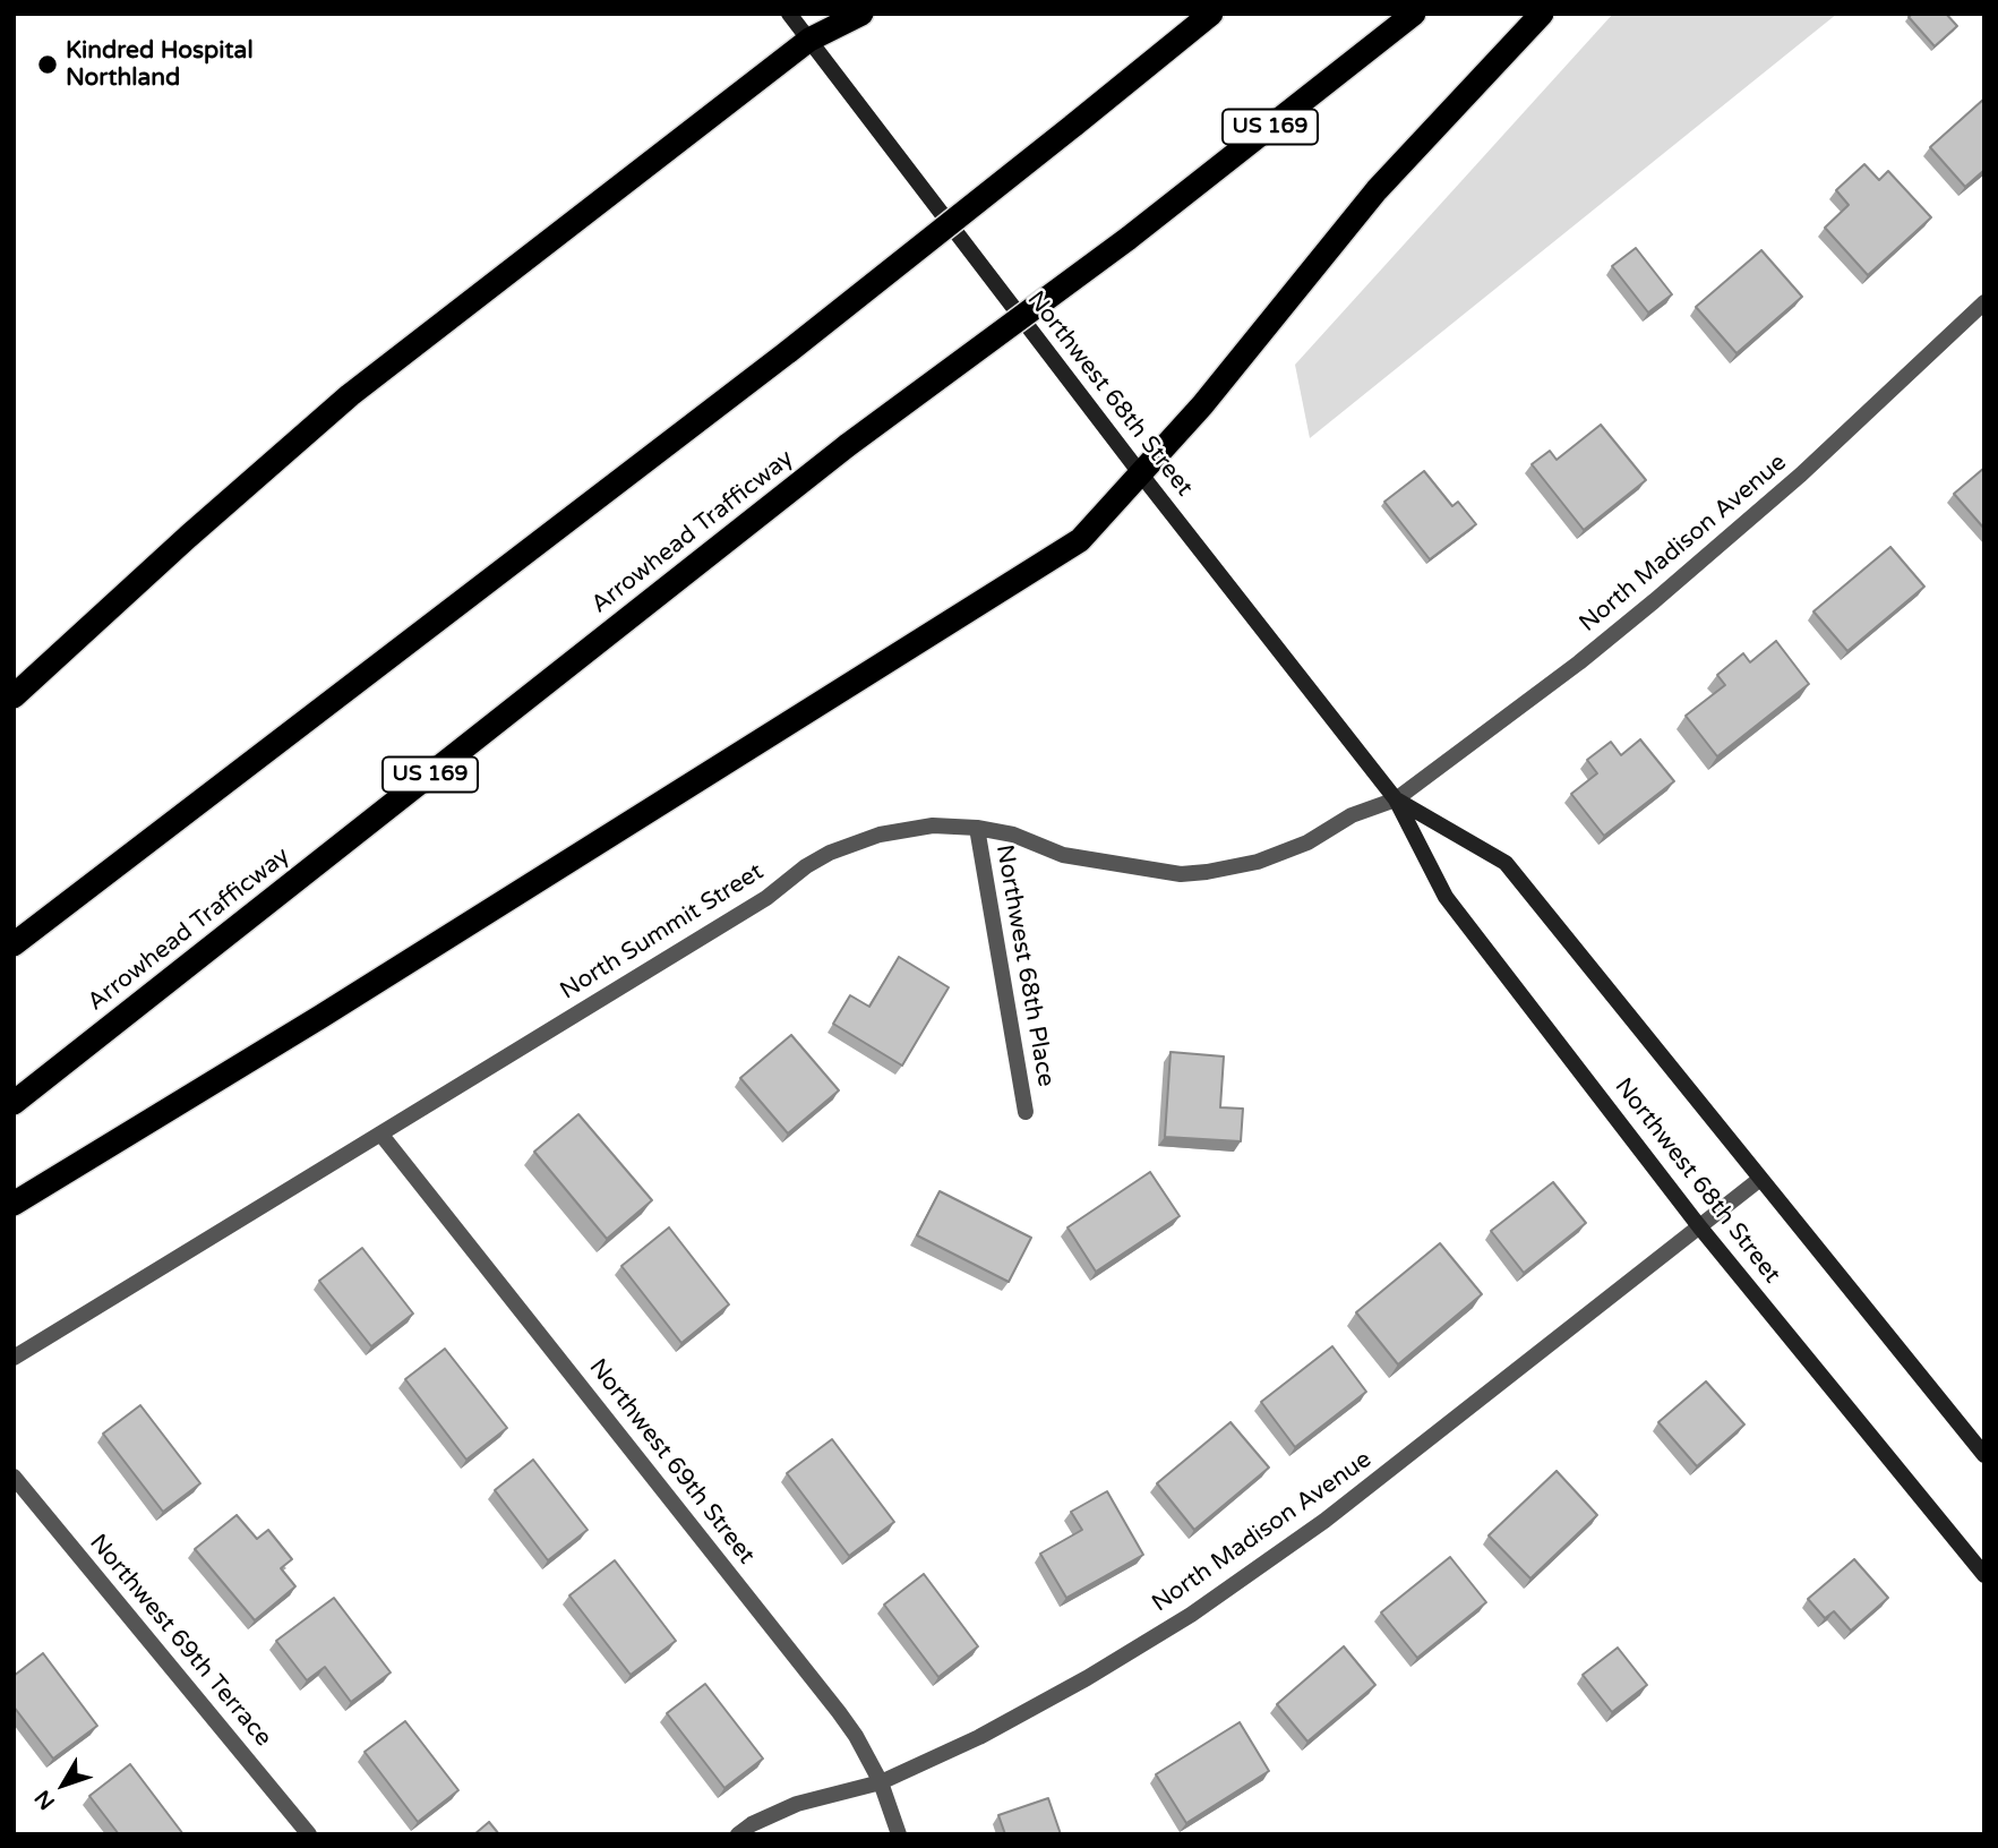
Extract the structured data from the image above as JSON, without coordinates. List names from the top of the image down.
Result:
{
  "streets": {
    "highway": ["US 169", "Arrowhead Trafficway"],
    "main road": ["Northwest 68th Street"],
    "street": [
      "North Madison Avenue",
      "North Summit Street",
      "Northwest 68th Place",
      "Northwest 69th Street",
      "Northwest 69th Terrace"
    ]
  },
  "crossings": [
    ["Northwest 68th Street", "North Madison Avenue"],
    ["Northwest 68th Street", "North Summit Street"],
    ["North Madison Avenue", "North Summit Street"],
    ["North Madison Avenue", "Northwest 69th Street"],
    ["North Summit Street", "Northwest 68th Place"],
    ["North Summit Street", "Northwest 69th Street"]
  ],
  "places": ["Kindred Hospital Northland"],
  "north": "bottom left"
}
